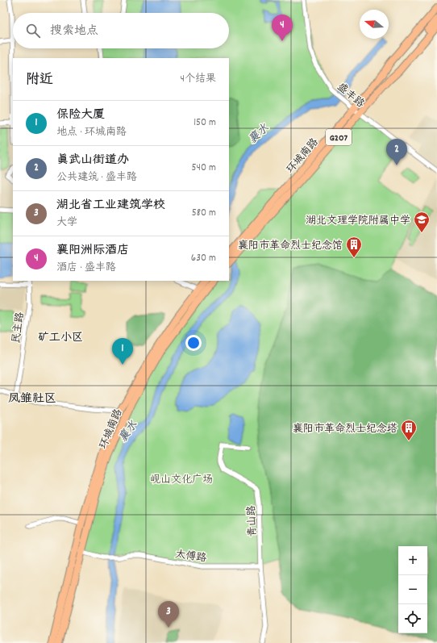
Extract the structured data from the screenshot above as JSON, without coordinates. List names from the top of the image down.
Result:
{
  "streets": {
    "highway": ["G207", "环城南路"],
    "street": [
      "盛丰路",
      "民主路",
      "青山路",
      "太傅路"
    ]
  },
  "crossings": [
    ["盛丰路", "环城南路"],
    ["G207", "环城南路"],
    ["环城南路", "太傅路"],
    ["青山路", "太傅路"]
  ],
  "districts": ["矿工小区", "凤雏社区"],
  "water": ["襄水"],
  "parks": ["岘山文化广场"],
  "places": {
    "school or university": ["湖北文理学院附属中学"],
    "building": ["襄阳市革命烈士纪念馆", "襄阳市革命烈士纪念塔"]
  },
  "north": "left",
  "page": {
    "search": "搜索地点",
    "pins": [
      "4",
      "2",
      "1",
      "3"
    ],
    "heading": ["附近", "4个结果"],
    "list": [
      {
        "mark": "1",
        "name": "保险大厦",
        "note": "地点 · 环城南路",
        "value": "150 m"
      },
      {
        "mark": "2",
        "name": "真武山街道办",
        "note": "公共建筑 · 盛丰路",
        "value": "540 m"
      },
      {
        "mark": "3",
        "name": "湖北省工业建筑学校",
        "note": "大学",
        "value": "580 m"
      },
      {
        "mark": "4",
        "name": "襄阳洲际酒店",
        "note": "酒店 · 盛丰路",
        "value": "630 m"
      }
    ],
    "map_buttons": ["+", "−"]
  }
}
